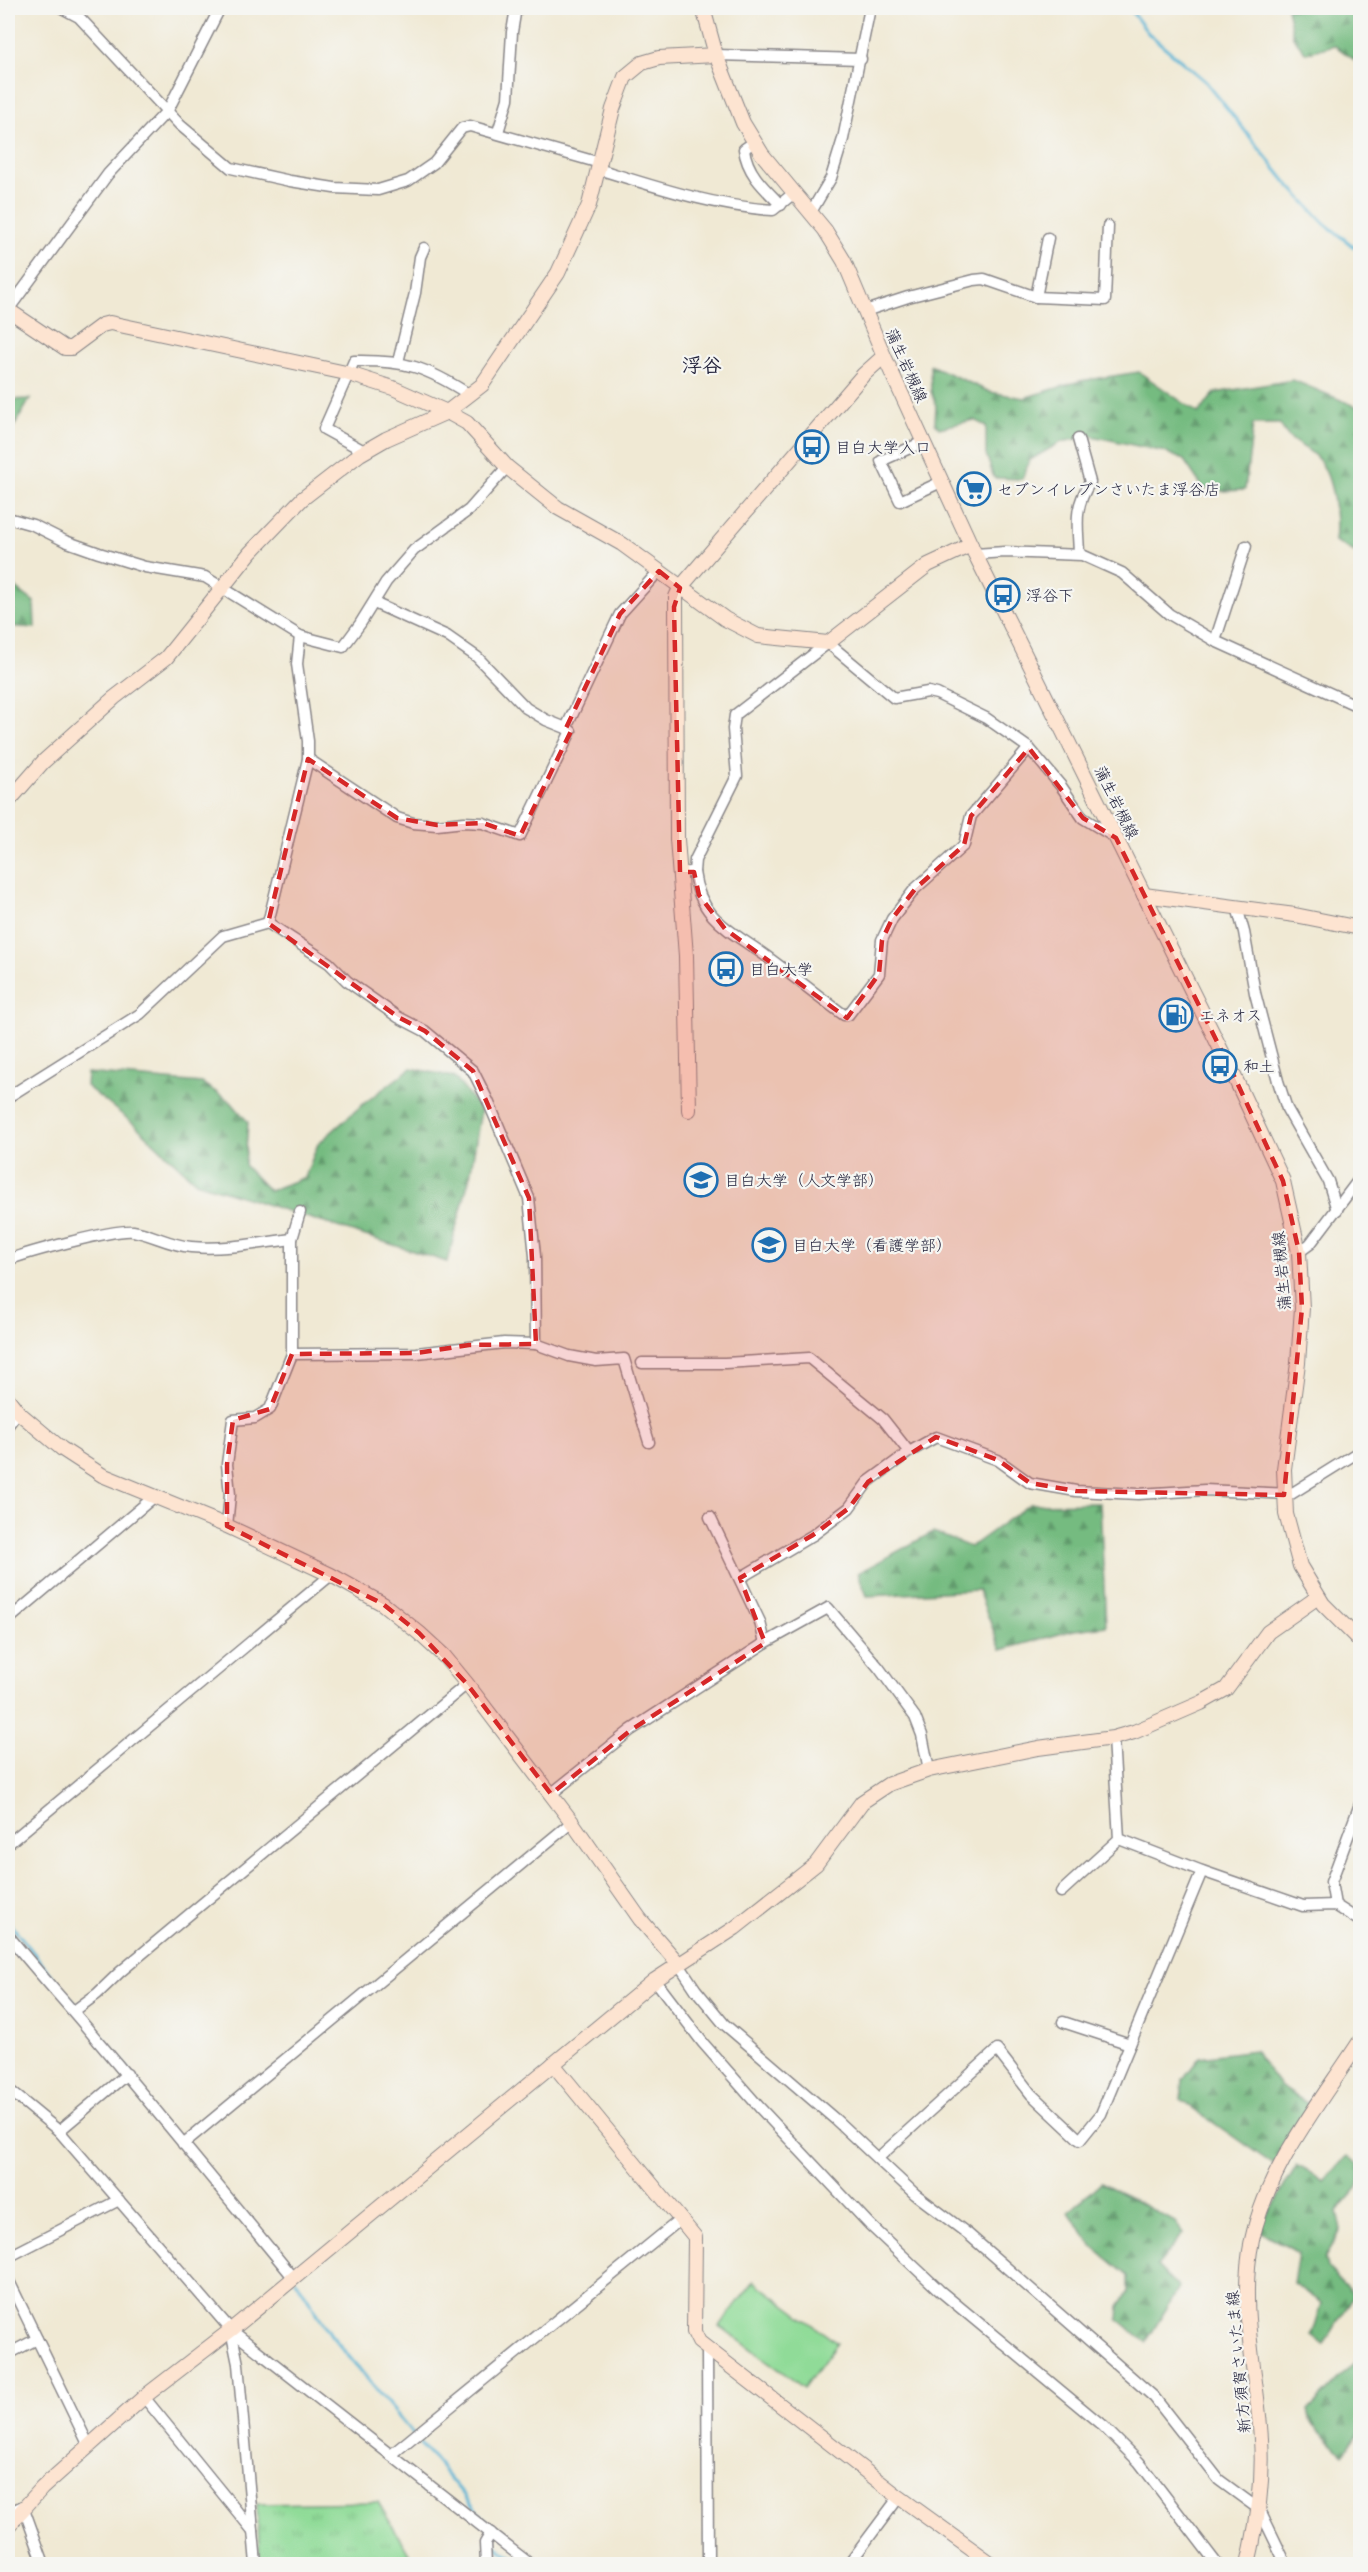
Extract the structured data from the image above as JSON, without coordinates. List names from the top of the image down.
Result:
{
  "streets": {
    "street": ["蒲生岩槻線", "新方須賀さいたま線"]
  },
  "districts": ["浮谷"],
  "places": {
    "bus stop": [
      "目白大学入口",
      "浮谷下",
      "目白大学",
      "和土"
    ],
    "supermarket": ["セブンイレブンさいたま浮谷店"],
    "fuel station": ["エネオス"],
    "school or university": ["目白大学（人文学部）", "目白大学（看護学部）"]
  }
}
